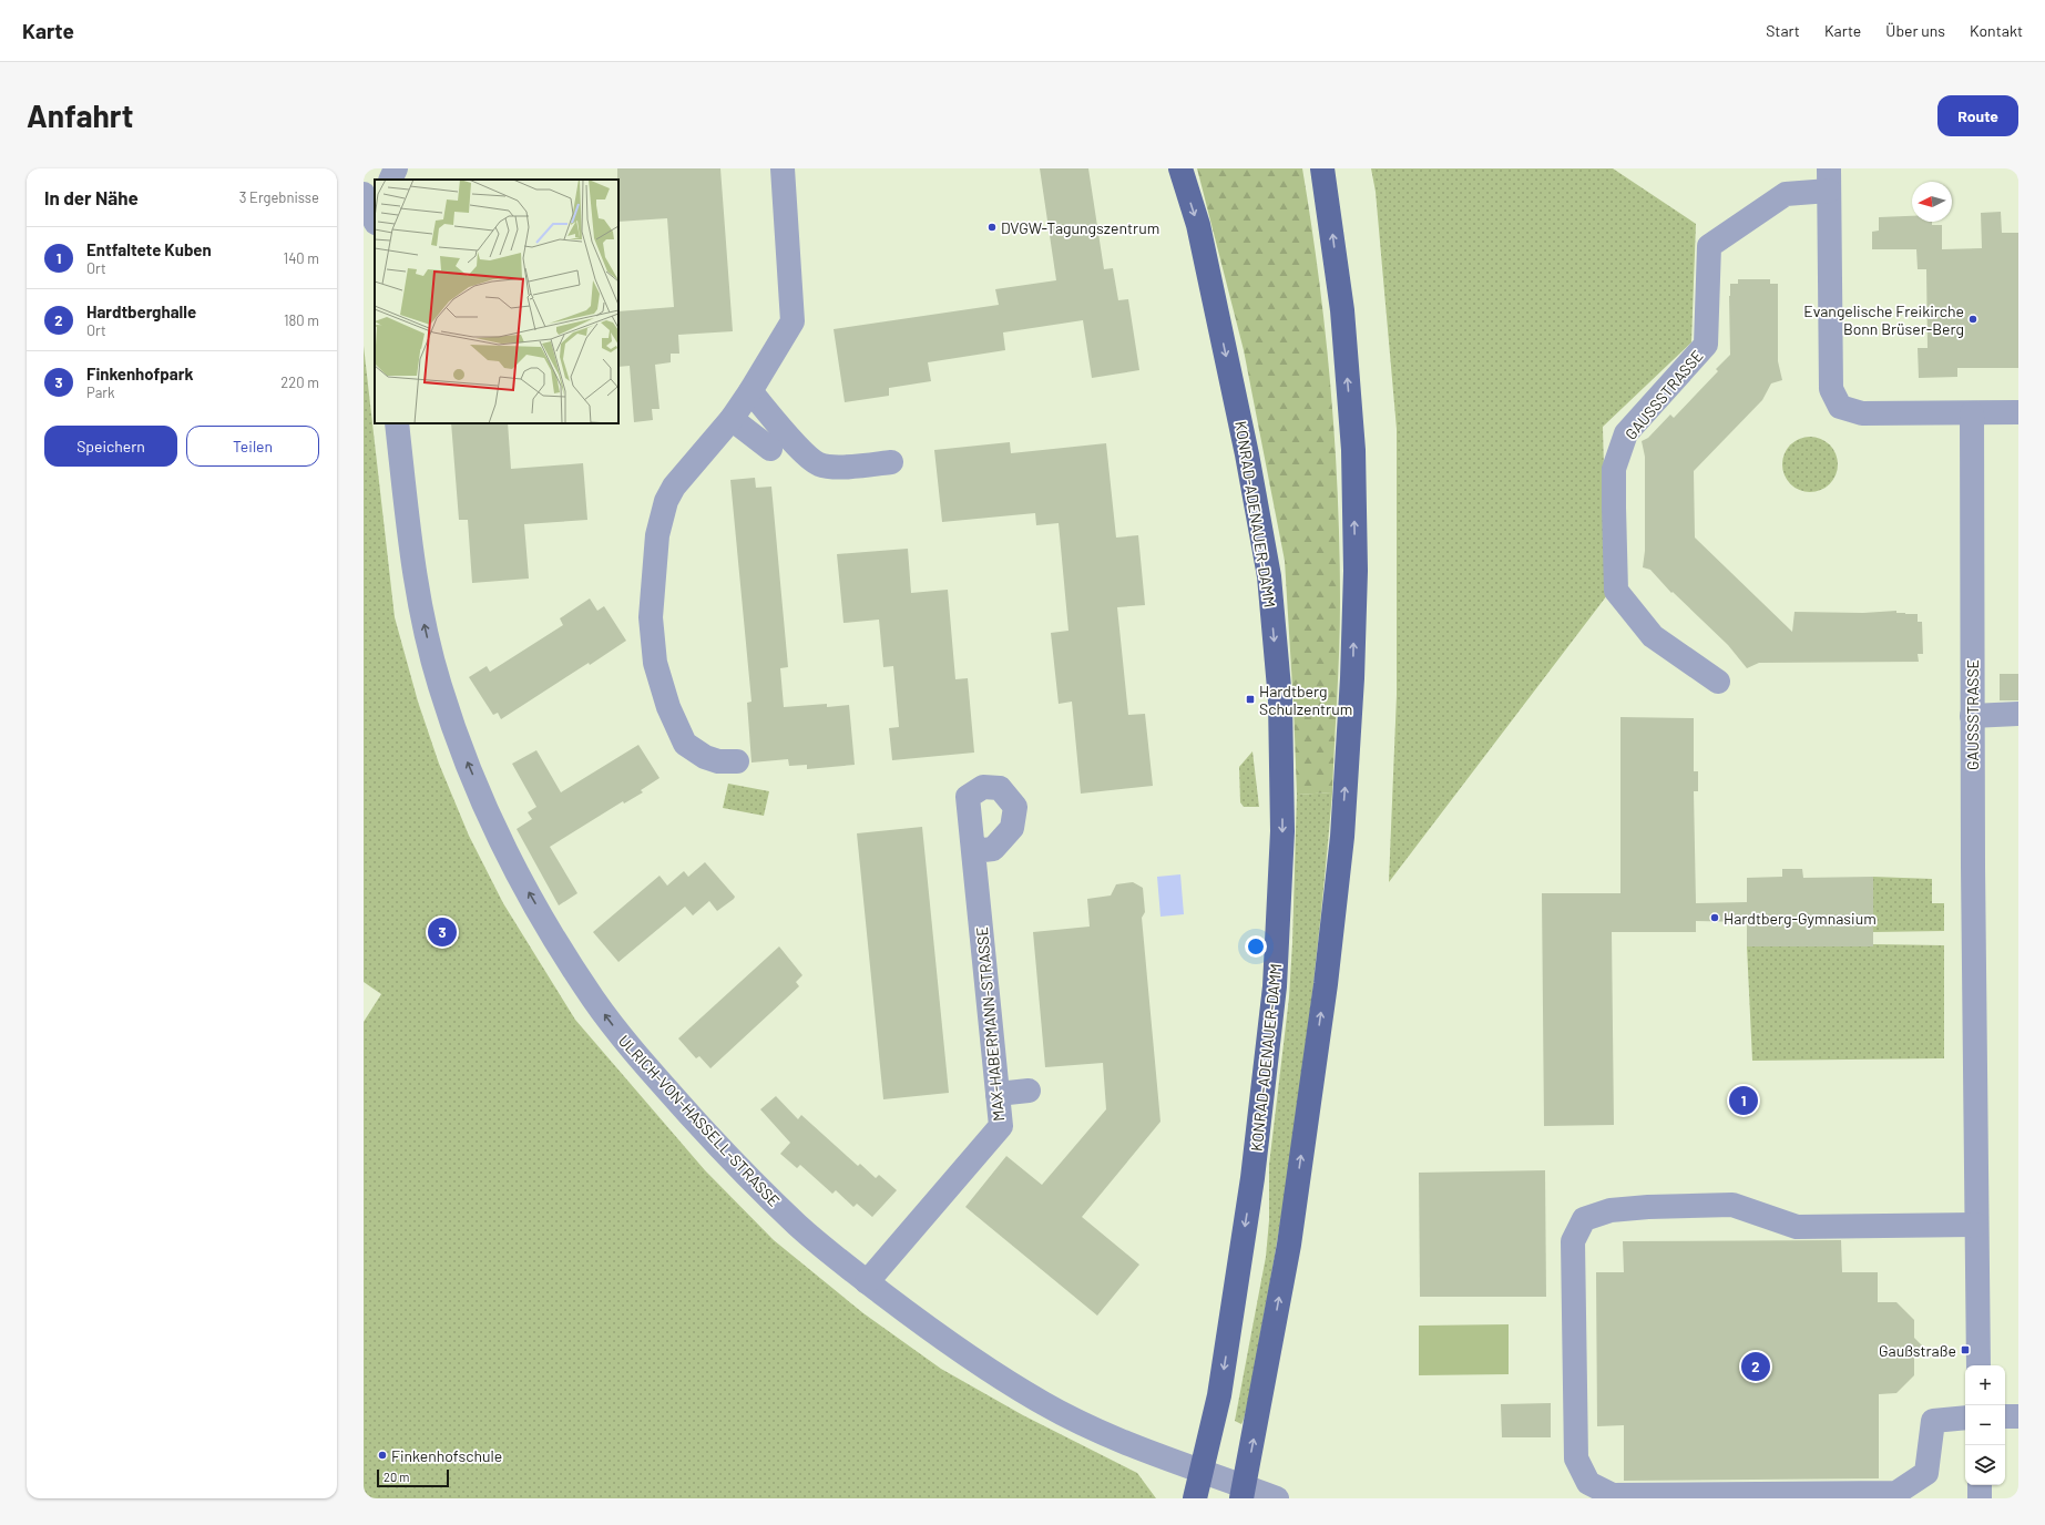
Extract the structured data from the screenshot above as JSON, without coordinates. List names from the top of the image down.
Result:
{
  "streets": {
    "main road": ["KONRAD-ADENAUER-DAMM"],
    "street": ["GAUSSSTRASSE", "MAX-HABERMANN-STRASSE", "ULRICH-VON-HASSELL-STRASSE"]
  },
  "crossings": [
    ["KONRAD-ADENAUER-DAMM", "ULRICH-VON-HASSELL-STRASSE"],
    ["MAX-HABERMANN-STRASSE", "ULRICH-VON-HASSELL-STRASSE"]
  ],
  "one_way": ["ULRICH-VON-HASSELL-STRASSE"],
  "places": {
    "other": [
      "DVGW-Tagungszentrum",
      "Evangelische Freikirche Bonn Brüser-Berg",
      "Hardtberg-Gymnasium",
      "Finkenhofschule"
    ],
    "transit": ["Hardtberg Schulzentrum", "Gaußstraße"]
  },
  "scale_bar": "20 m",
  "north": "left",
  "page": {
    "header": "Karte",
    "nav": [
      "Start",
      "Karte",
      "Über uns",
      "Kontakt"
    ],
    "buttons": [
      "Route",
      ["Speichern", "Teilen"]
    ],
    "title": "Anfahrt",
    "heading": ["In der Nähe", "3 Ergebnisse"],
    "list": [
      {
        "mark": "1",
        "name": "Entfaltete Kuben",
        "note": "Ort",
        "value": "140 m"
      },
      {
        "mark": "2",
        "name": "Hardtberghalle",
        "note": "Ort",
        "value": "180 m"
      },
      {
        "mark": "3",
        "name": "Finkenhofpark",
        "note": "Park",
        "value": "220 m"
      }
    ],
    "pins": ["3", "1", "2"],
    "map_buttons": ["+", "−"],
    "scale": "20 m"
  }
}
